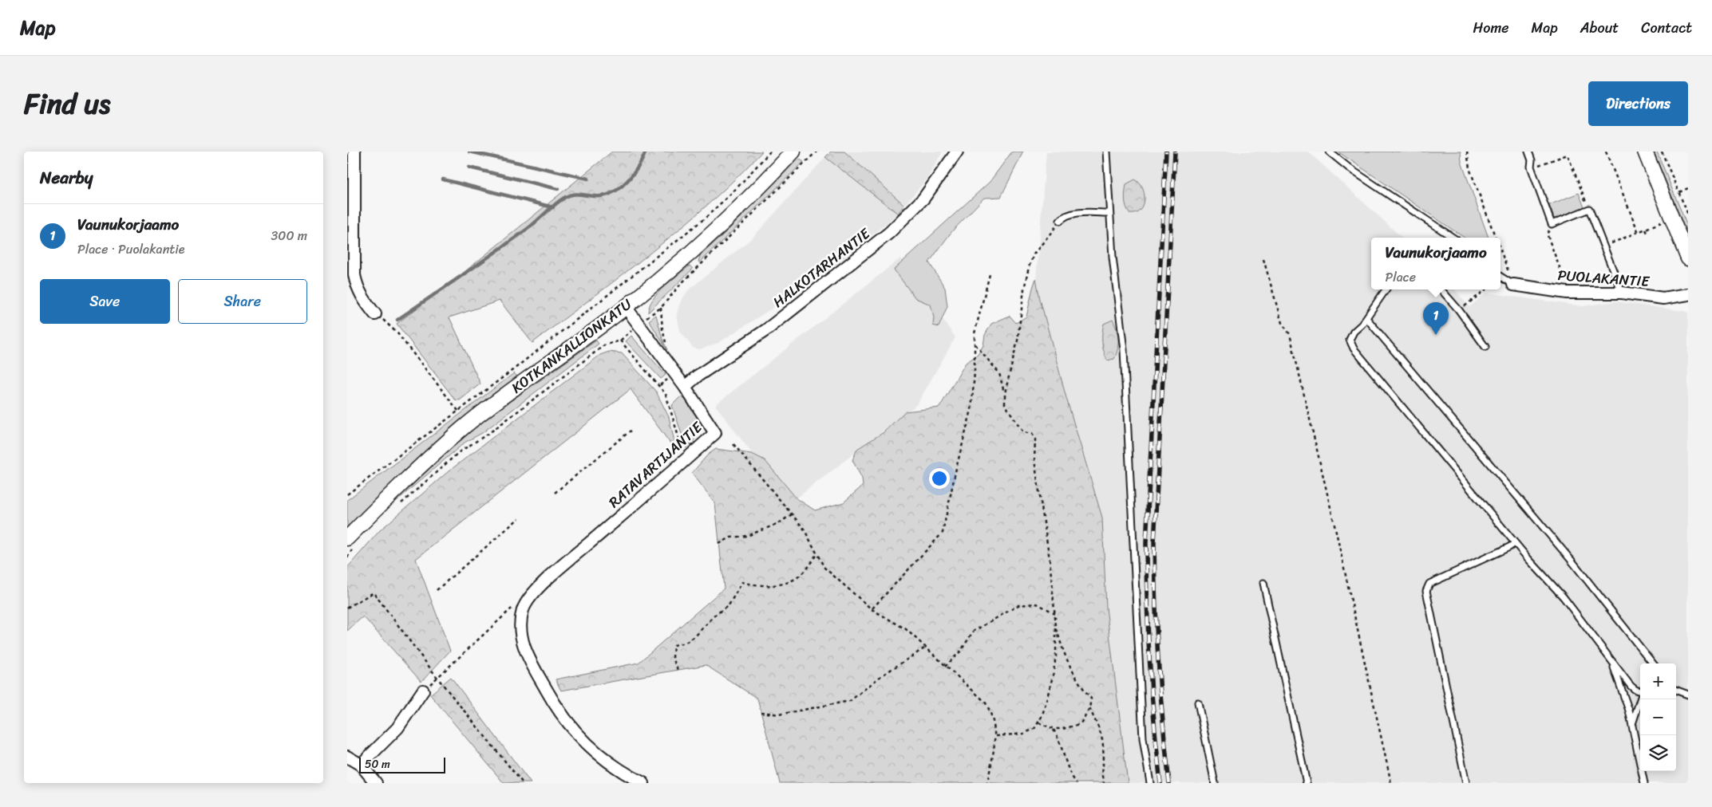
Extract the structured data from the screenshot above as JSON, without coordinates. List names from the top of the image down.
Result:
{
  "streets": {
    "street": [
      "HALKOTARHANTIE",
      "PUOLAKANTIE",
      "KOTKANKALLIONKATU",
      "RATAVARTIJANTIE"
    ]
  },
  "crossings": [
    ["HALKOTARHANTIE", "RATAVARTIJANTIE"],
    ["KOTKANKALLIONKATU", "RATAVARTIJANTIE"]
  ],
  "scale_bar": "50 m",
  "page": {
    "header": "Map",
    "nav": [
      "Home",
      "Map",
      "About",
      "Contact"
    ],
    "title": "Find us",
    "buttons": [
      "Directions",
      ["Save", "Share"]
    ],
    "heading": "Nearby",
    "list": [
      {
        "mark": "1",
        "name": "Vaunukorjaamo",
        "note": "Place · Puolakantie",
        "value": "300 m"
      }
    ],
    "popup": ["Vaunukorjaamo", "Place"],
    "pins": "1",
    "map_buttons": ["+", "−"],
    "scale": "50 m"
  }
}
